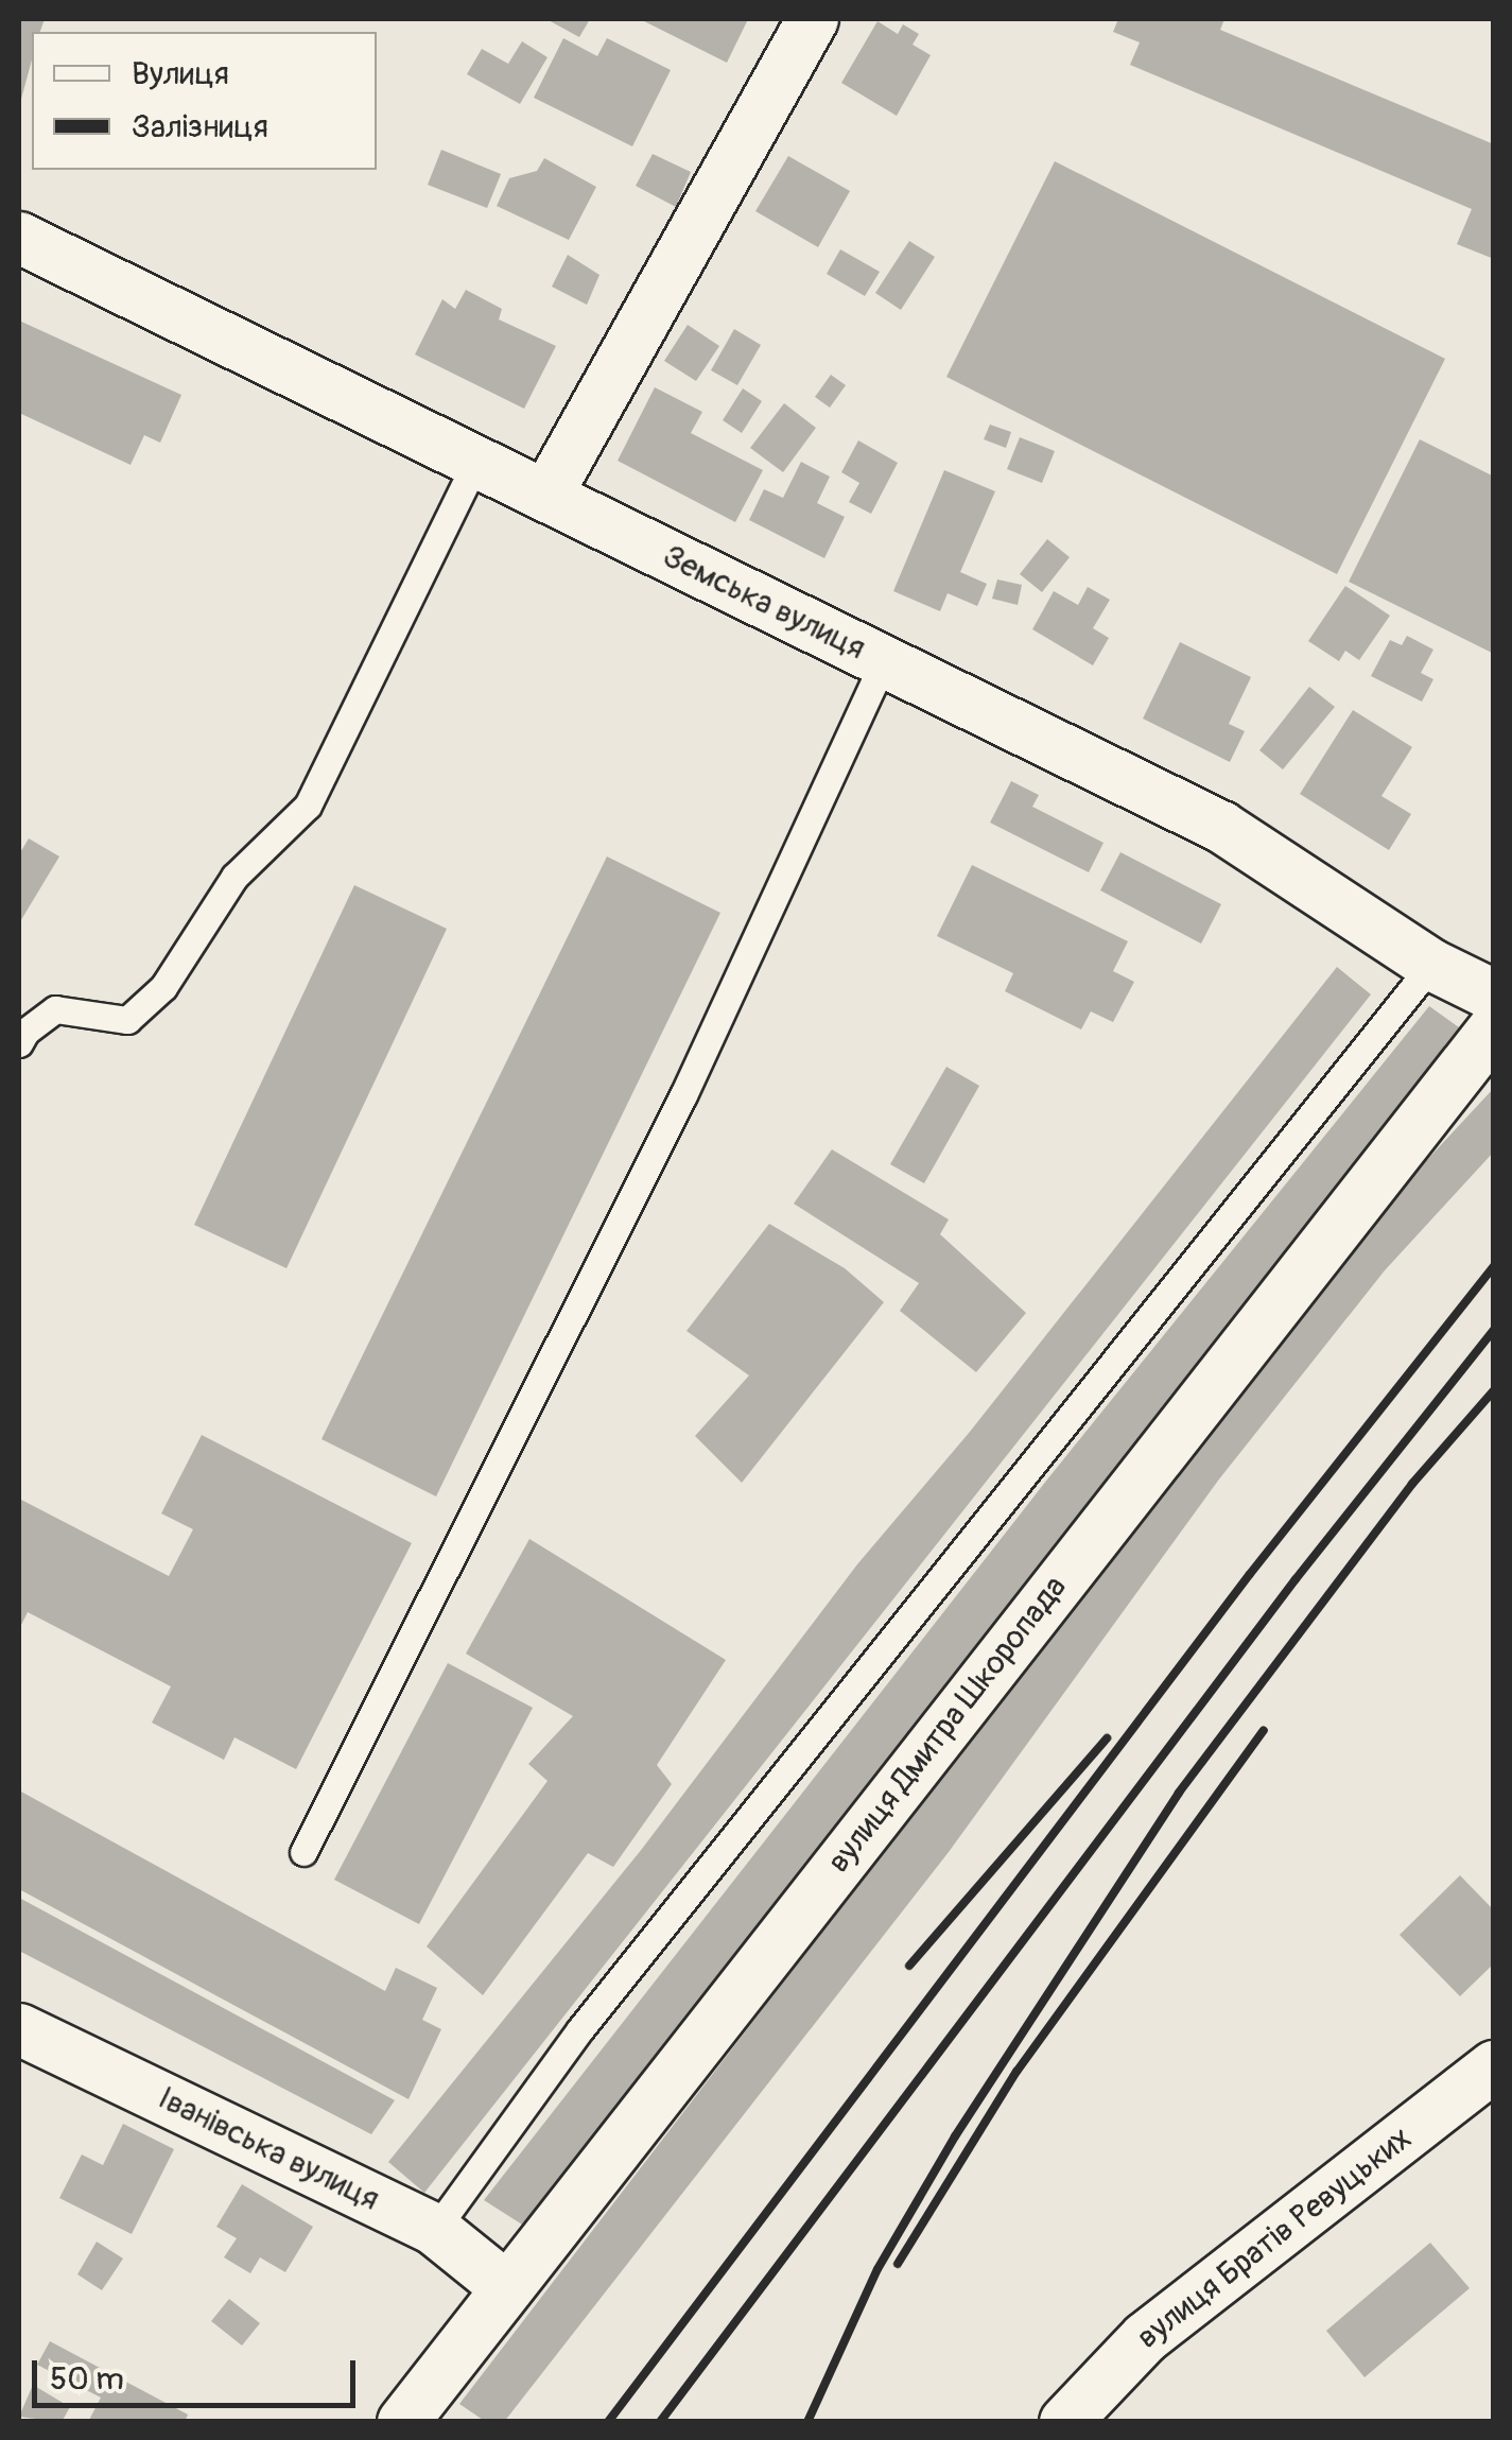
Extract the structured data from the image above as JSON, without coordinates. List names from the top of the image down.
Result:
{
  "streets": {
    "street": [
      "Земська вулиця",
      "вулиця Дмитра Шкоропада",
      "Іванівська вулиця",
      "вулиця Братів Ревуцьких"
    ]
  },
  "crossings": [
    ["вулиця Дмитра Шкоропада", "Іванівська вулиця"]
  ],
  "legend": ["Вулиця", "Залізниця"],
  "scale_bar": "50 m"
}
